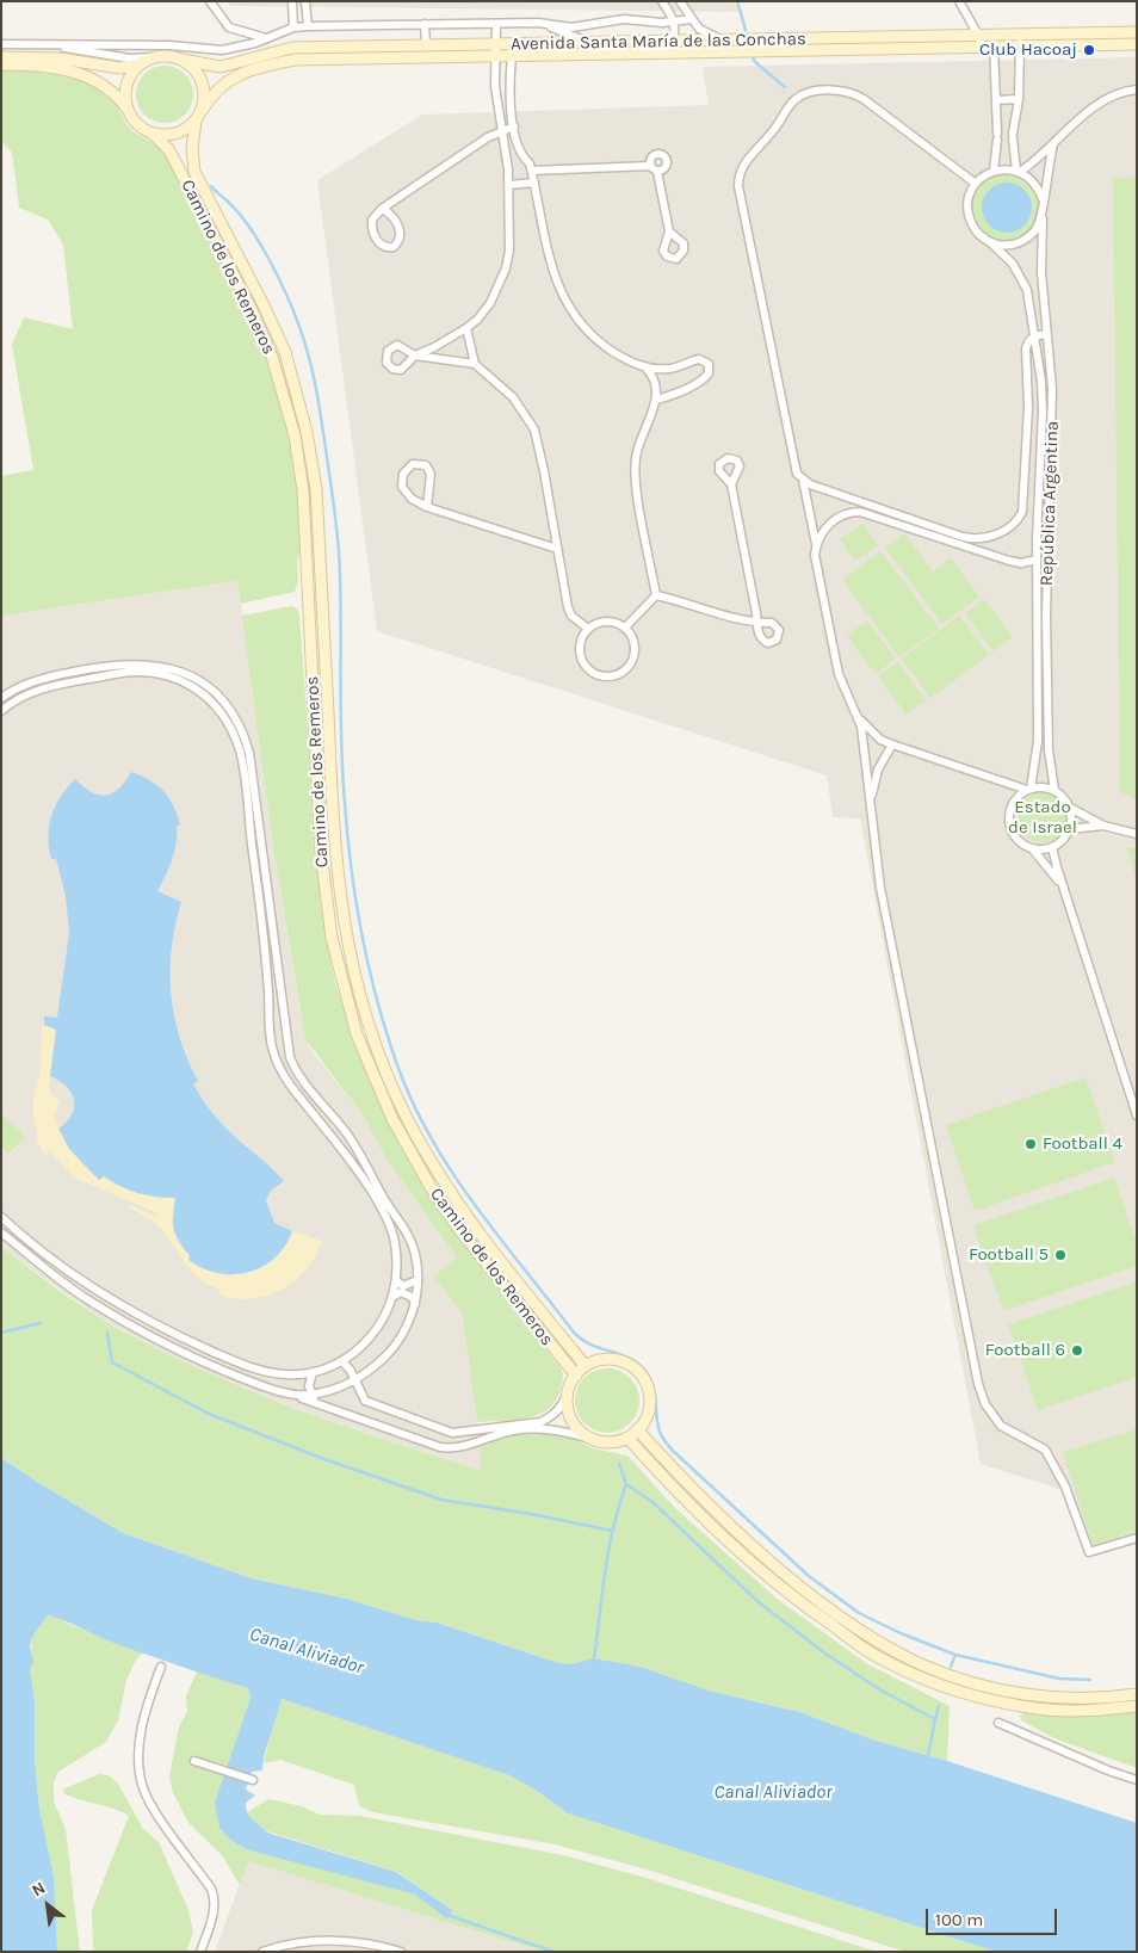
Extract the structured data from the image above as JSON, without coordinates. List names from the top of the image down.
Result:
{
  "streets": {
    "main road": ["Avenida Santa María de las Conchas", "Camino de los Remeros"],
    "street": ["República Argentina"]
  },
  "crossings": [
    ["Avenida Santa María de las Conchas", "Camino de los Remeros"]
  ],
  "water": ["Canal Aliviador"],
  "parks": ["Estado de Israel"],
  "places": [
    "Club Hacoaj",
    "Football 4",
    "Football 5",
    "Football 6"
  ],
  "scale_bar": "100 m",
  "north": "top left"
}
